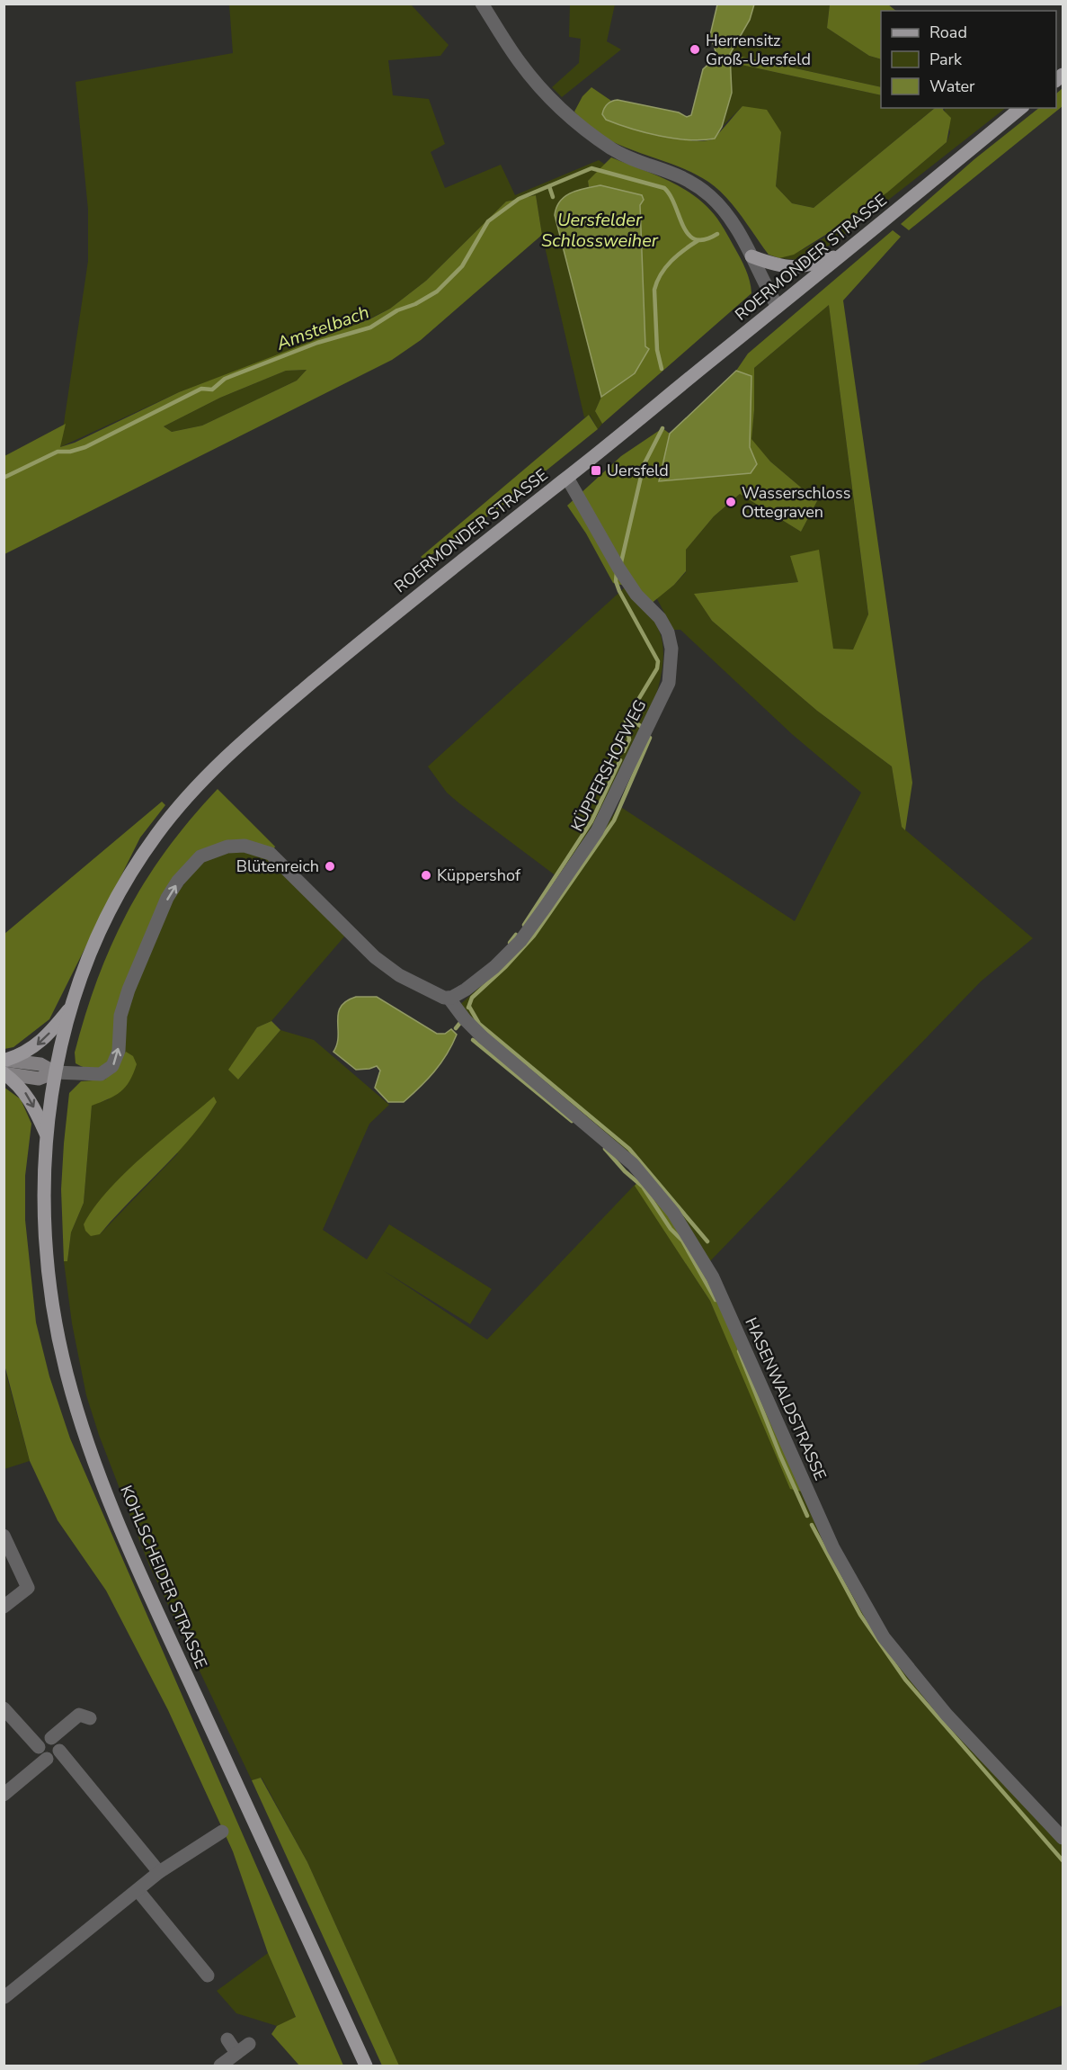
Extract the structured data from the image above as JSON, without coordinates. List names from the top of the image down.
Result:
{
  "streets": {
    "main road": ["ROERMONDER STRASSE", "KOHLSCHEIDER STRASSE"],
    "street": ["KÜPPERSHOFWEG", "HASENWALDSTRASSE"]
  },
  "crossings": [
    ["ROERMONDER STRASSE", "KÜPPERSHOFWEG"],
    ["ROERMONDER STRASSE", "KOHLSCHEIDER STRASSE"],
    ["KÜPPERSHOFWEG", "HASENWALDSTRASSE"]
  ],
  "water": ["Uersfelder Schlossweiher", "Amstelbach"],
  "places": {
    "other": [
      "Herrensitz Groß-Uersfeld",
      "Wasserschloss Ottegraven",
      "Blütenreich",
      "Küppershof"
    ],
    "transit": ["Uersfeld"]
  },
  "legend": ["Road", "Park", "Water"]
}
